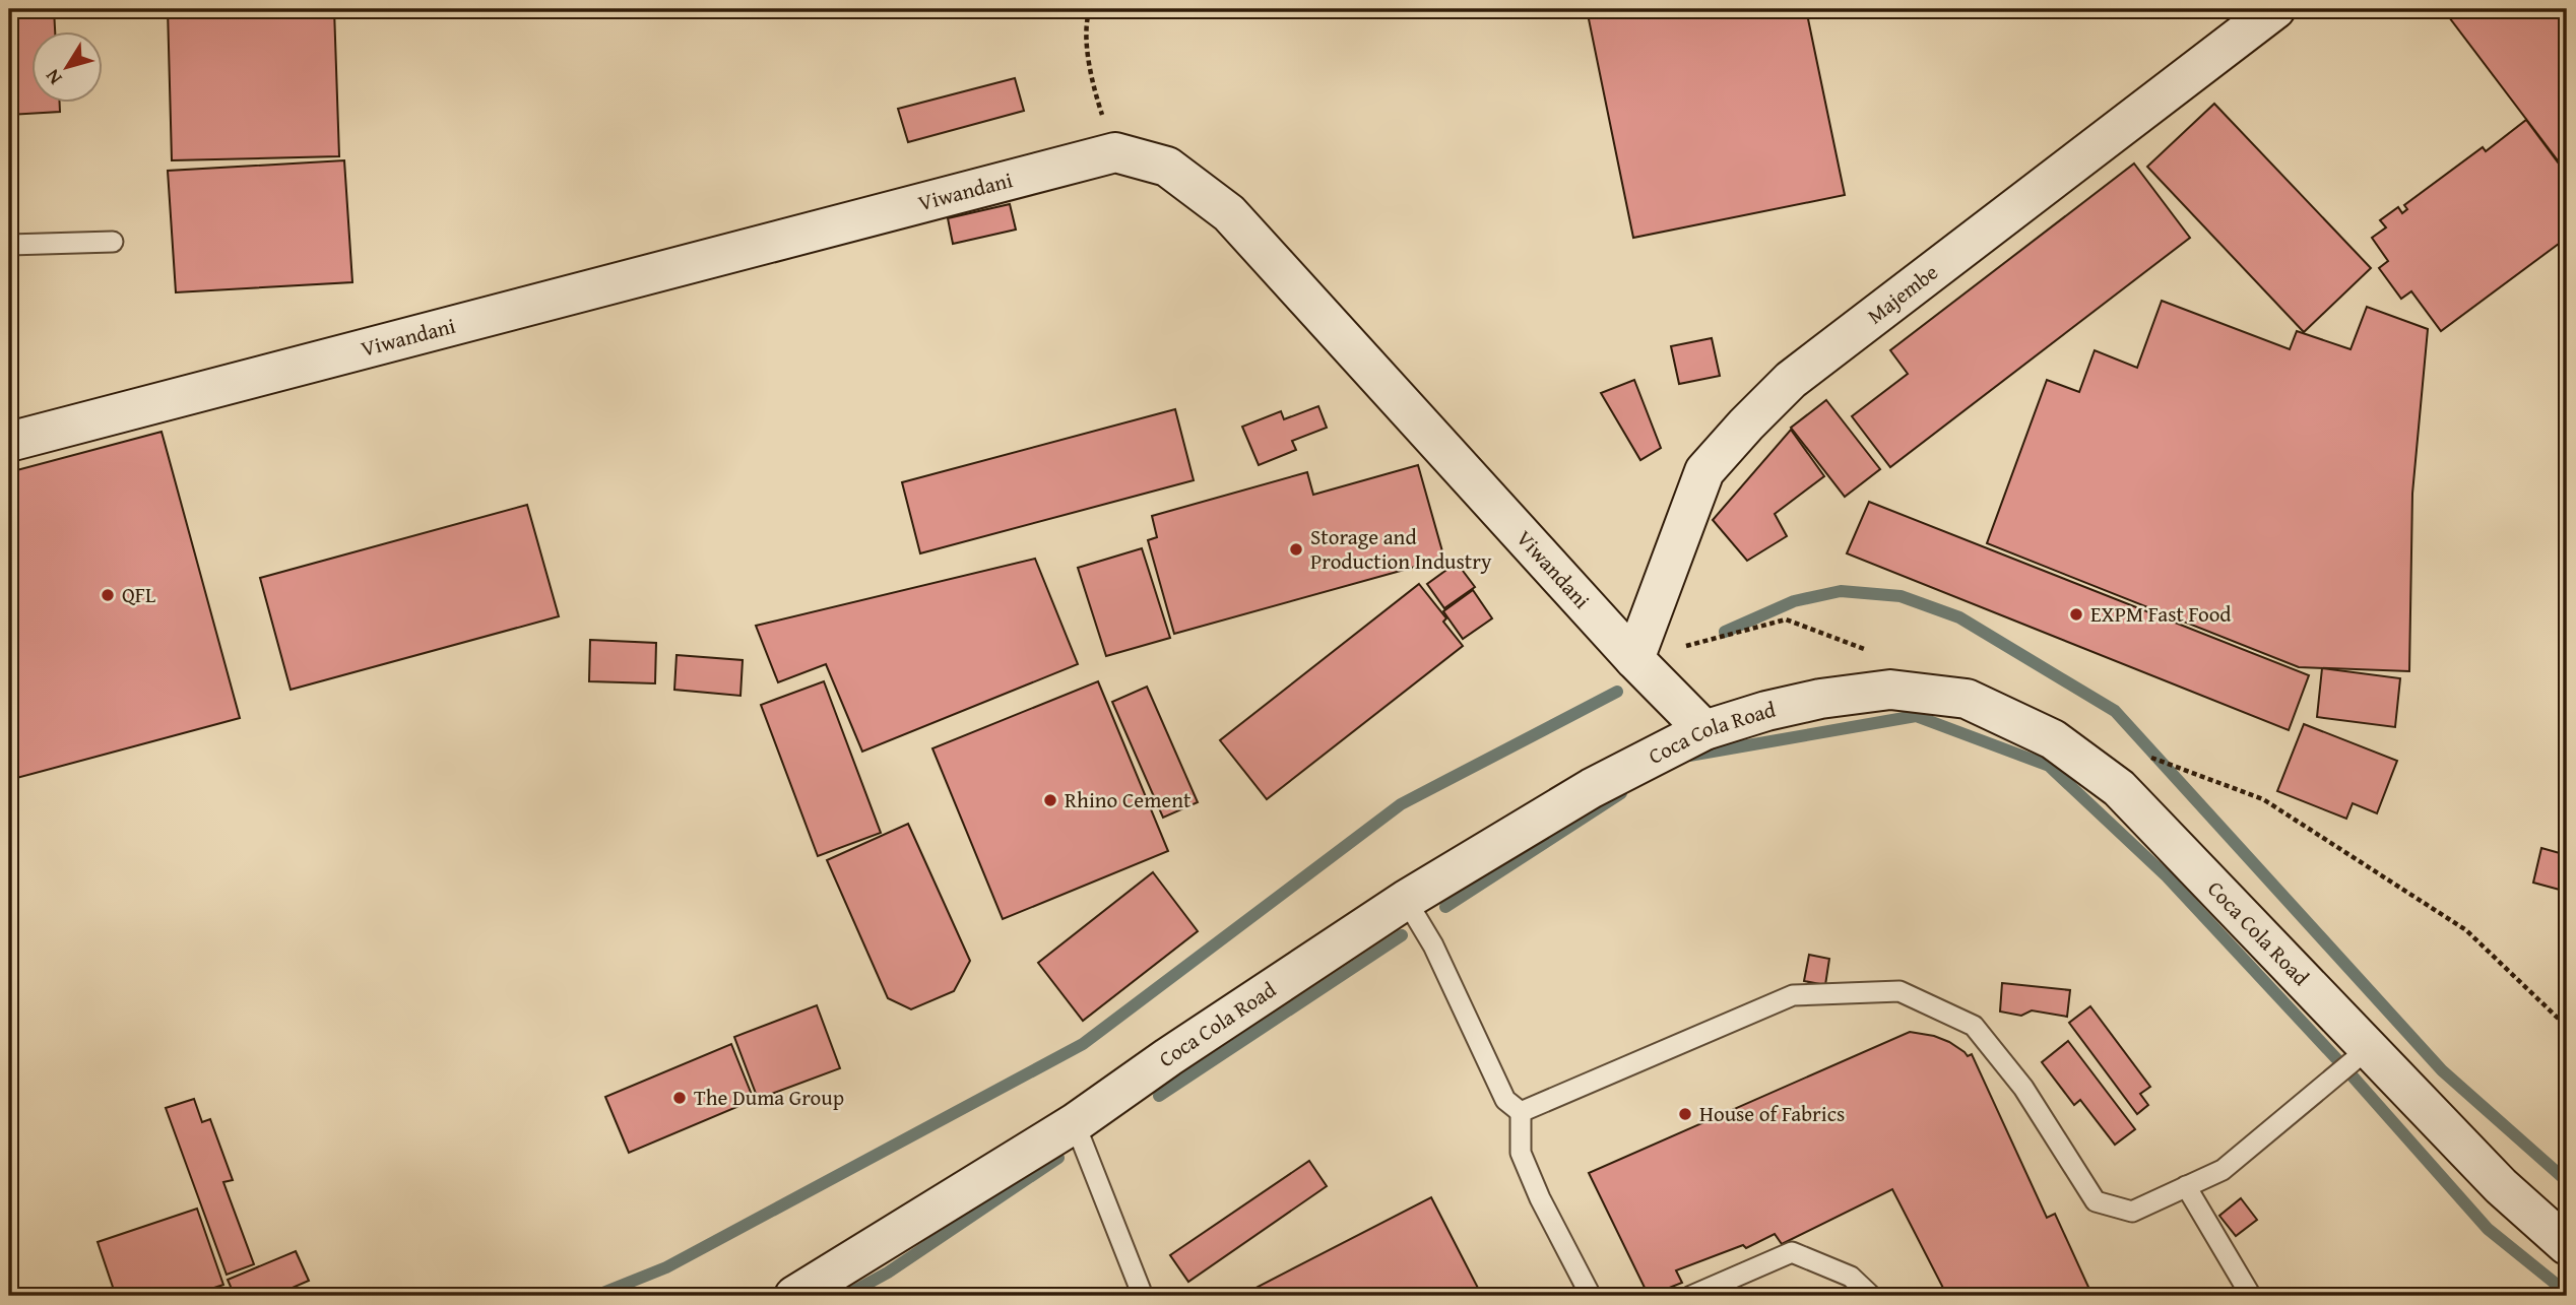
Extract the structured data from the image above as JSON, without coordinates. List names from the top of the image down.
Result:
{
  "streets": {
    "street": ["Viwandani", "Majembe", "Coca Cola Road"]
  },
  "crossings": [
    ["Viwandani", "Majembe"],
    ["Viwandani", "Coca Cola Road"]
  ],
  "places": [
    "Storage and Production Industry",
    "QFL",
    "EXPM Fast Food",
    "Rhino Cement",
    "The Duma Group",
    "House of Fabrics"
  ],
  "north": "bottom left"
}
